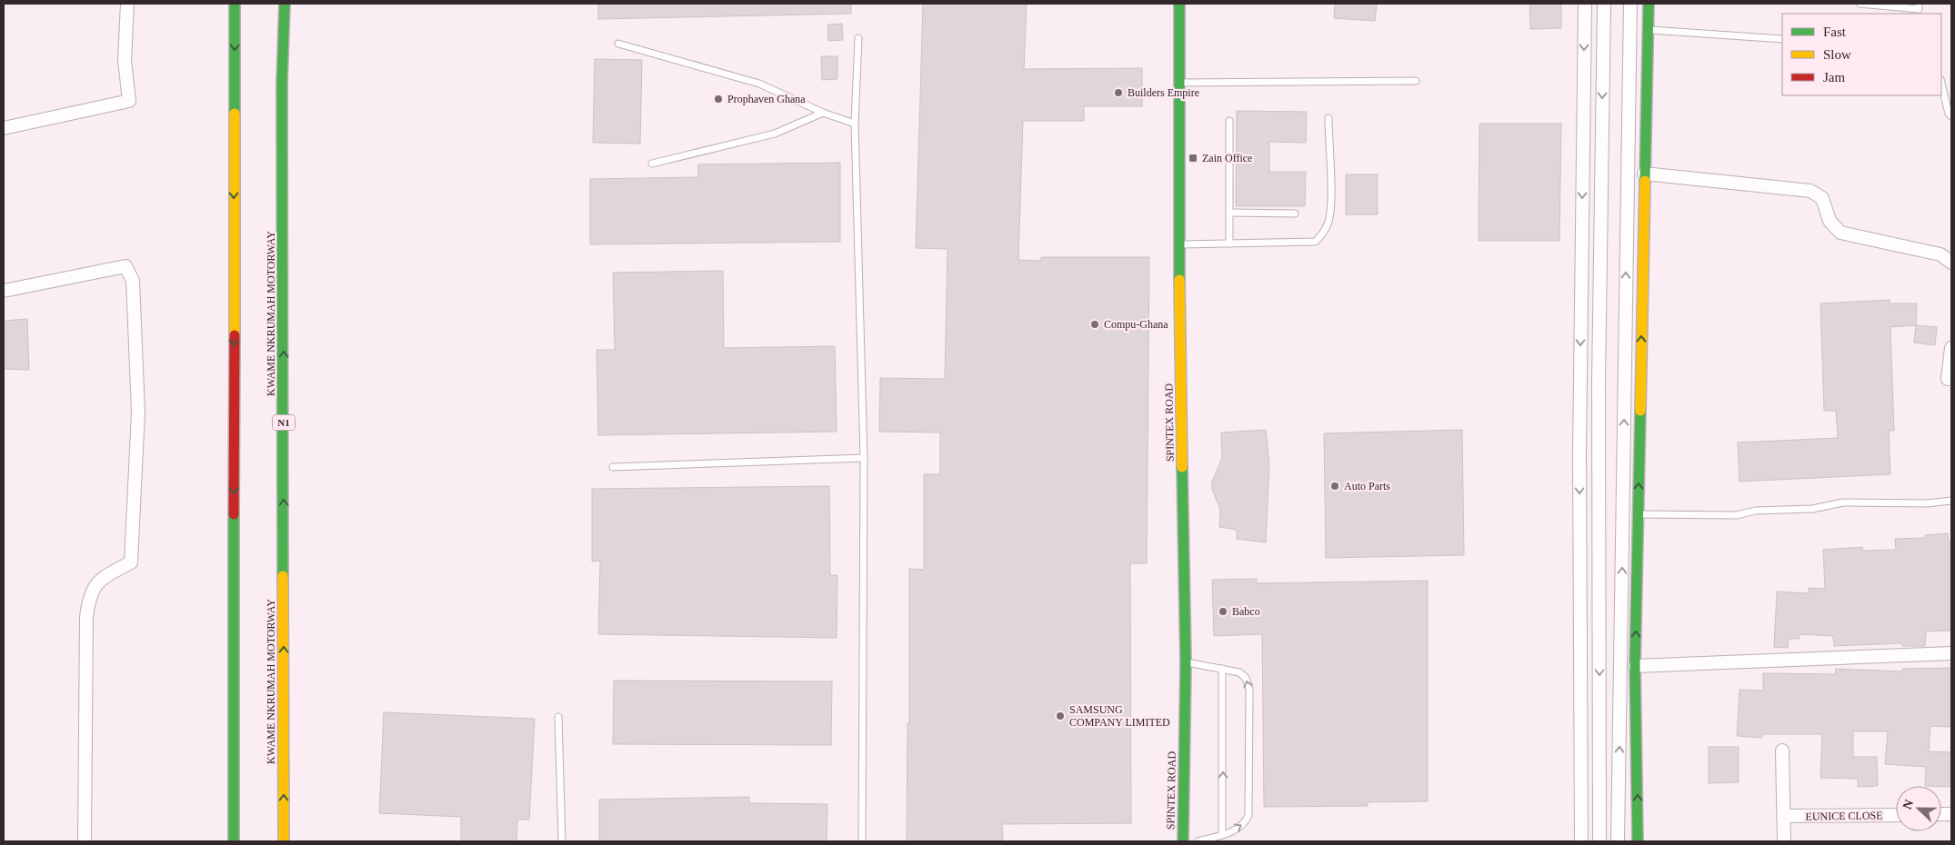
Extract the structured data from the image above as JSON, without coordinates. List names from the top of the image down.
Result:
{
  "streets": {
    "main road": ["KWAME NKRUMAH MOTORWAY", "N1", "SPINTEX ROAD"],
    "street": ["EUNICE CLOSE"]
  },
  "places": {
    "other": [
      "Builders Empire",
      "Prophaven Ghana",
      "Compu-Ghana",
      "Auto Parts",
      "Babco",
      "SAMSUNG COMPANY LIMITED"
    ],
    "transit": ["Zain Office"]
  },
  "legend": ["Fast", "Slow", "Jam"],
  "north": "left"
}
